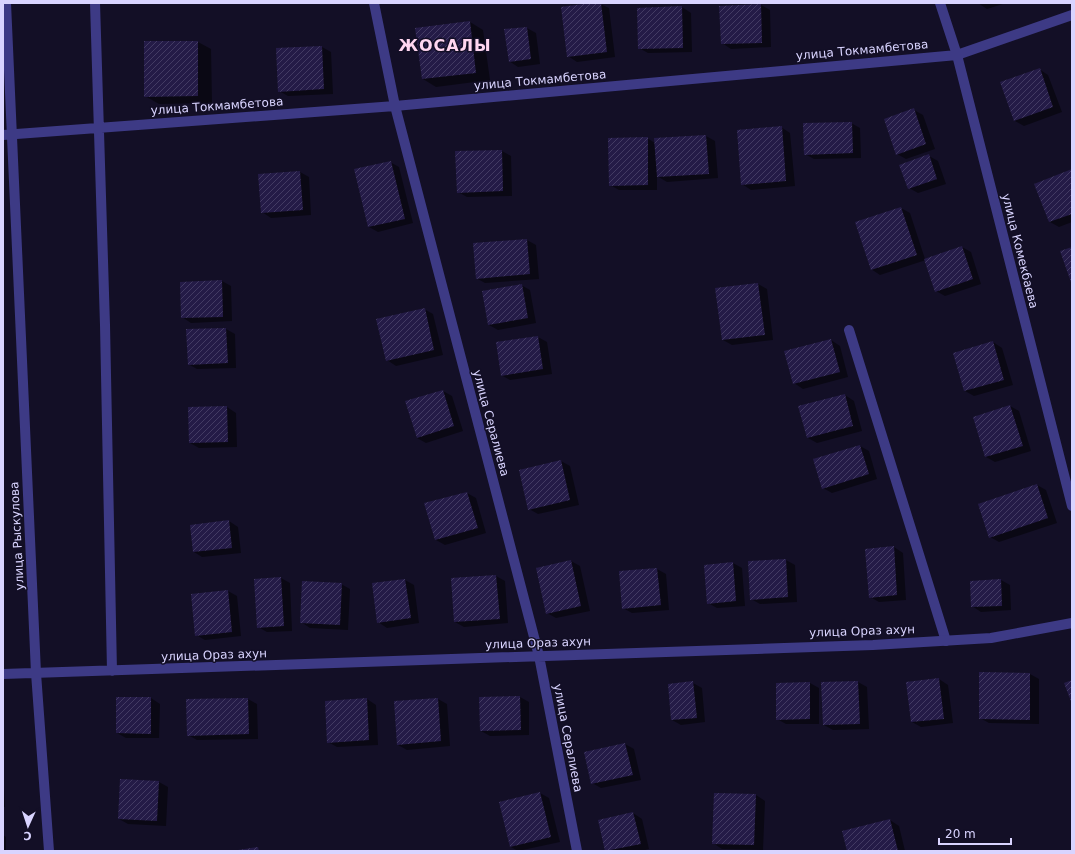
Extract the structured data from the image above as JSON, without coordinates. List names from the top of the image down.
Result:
{
  "streets": {
    "street": [
      "улица Токмамбетова",
      "улица Комекбаева",
      "улица Сералиева",
      "улица Рыскулова",
      "улица Ораз ахун"
    ]
  },
  "crossings": [
    ["улица Токмамбетова", "улица Комекбаева"],
    ["улица Токмамбетова", "улица Сералиева"],
    ["улица Токмамбетова", "улица Рыскулова"],
    ["улица Сералиева", "улица Ораз ахун"],
    ["улица Рыскулова", "улица Ораз ахун"]
  ],
  "districts": ["ЖОСАЛЫ"],
  "scale_bar": "20 m",
  "north": "bottom"
}
